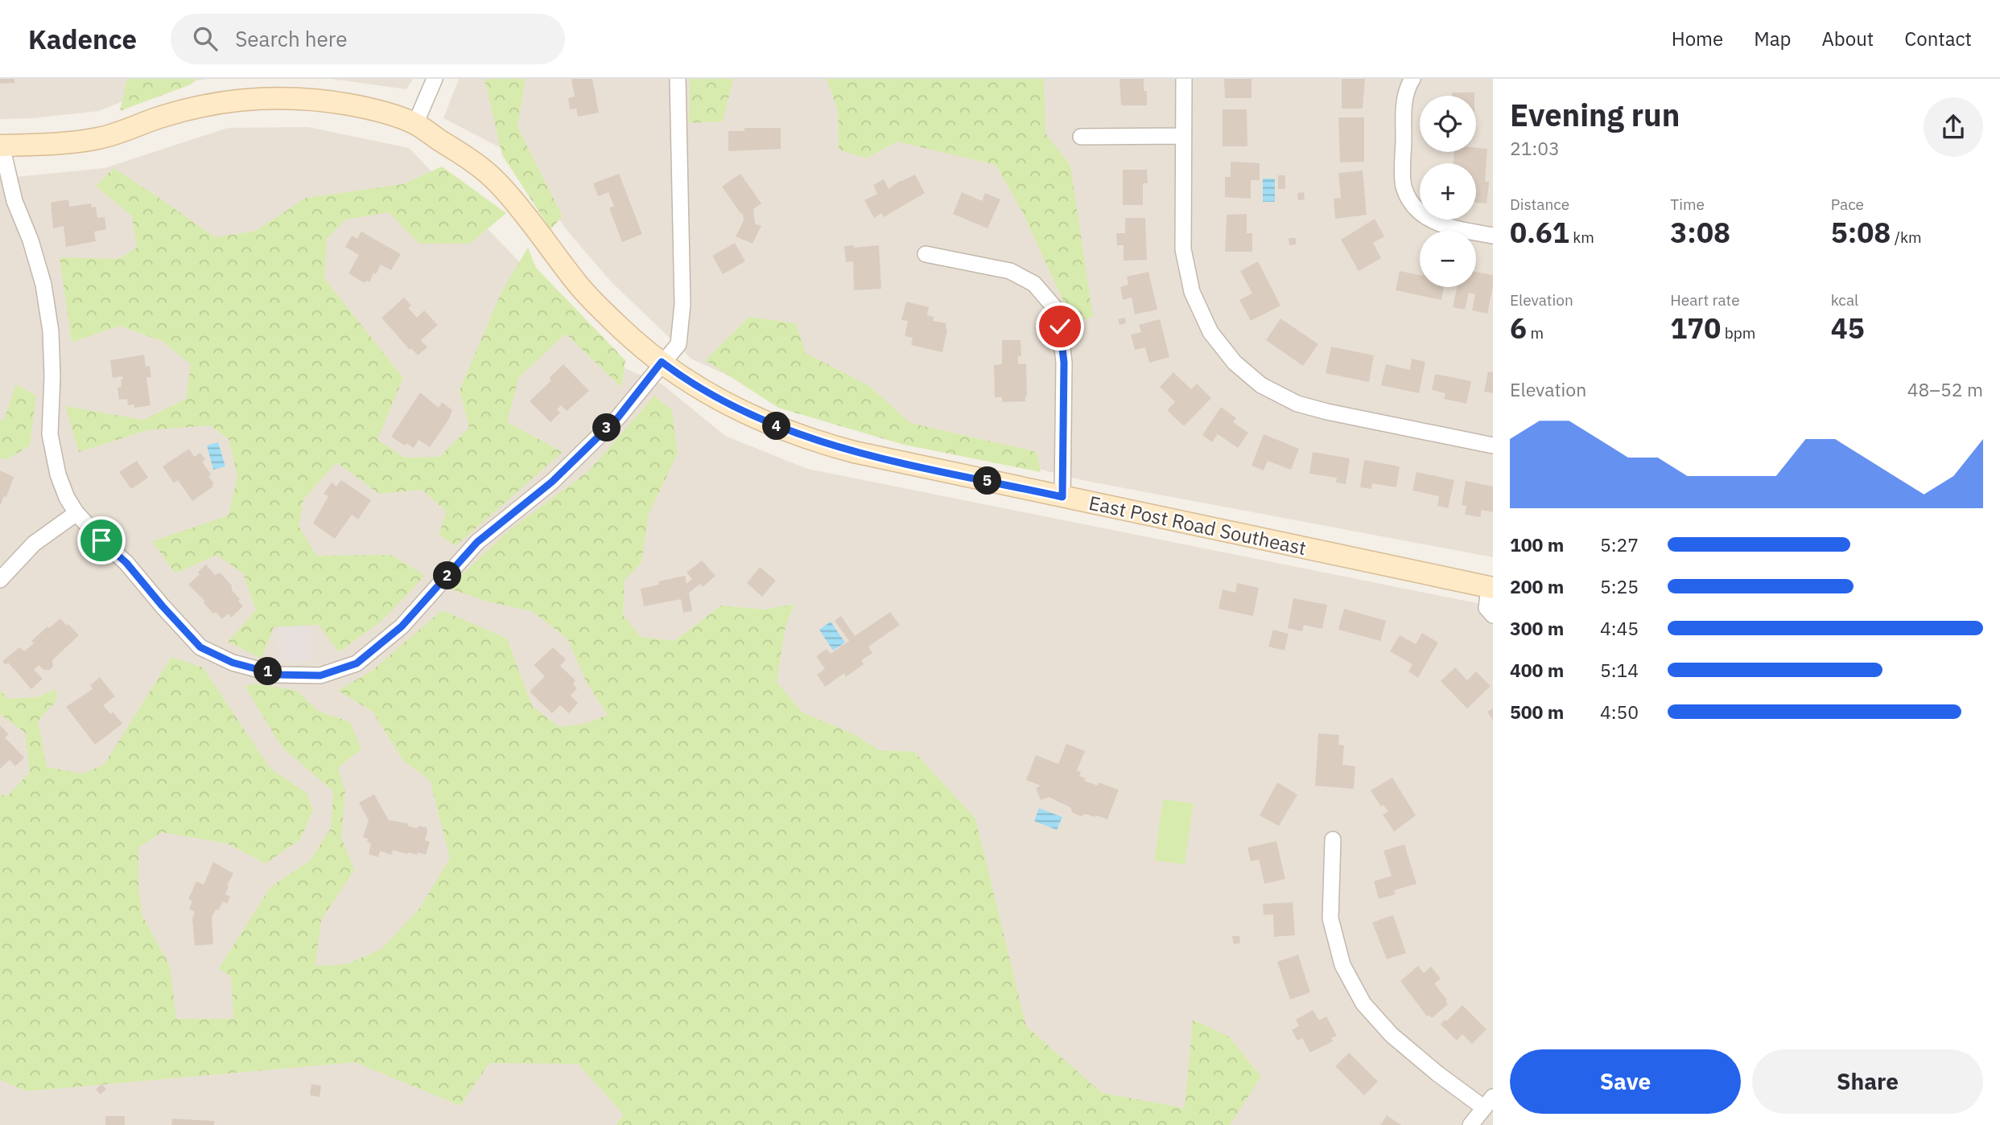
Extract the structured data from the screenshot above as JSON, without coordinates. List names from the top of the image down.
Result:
{
  "streets": {
    "main road": ["East Post Road Southeast"]
  },
  "page": {
    "header": "Kadence",
    "search": "Search here",
    "nav": [
      "Home",
      "Map",
      "About",
      "Contact"
    ],
    "heading": ["Evening run", "21:03"],
    "map_buttons": ["+", "−"],
    "stats": [
      ["Distance", "0.61 km"],
      ["Time", "3:08"],
      ["Pace", "5:08 /km"],
      ["Elevation", "6 m"],
      ["Heart rate", "170 bpm"],
      ["kcal", "45"]
    ],
    "chart": ["Elevation", "48–52 m"],
    "pins": [
      "4",
      "3",
      "5",
      "2",
      "1"
    ],
    "list": [
      {
        "name": "100 m",
        "note": "5:27"
      },
      {
        "name": "200 m",
        "note": "5:25"
      },
      {
        "name": "300 m",
        "note": "4:45"
      },
      {
        "name": "400 m",
        "note": "5:14"
      },
      {
        "name": "500 m",
        "note": "4:50"
      }
    ],
    "buttons": ["Save", "Share"]
  }
}
